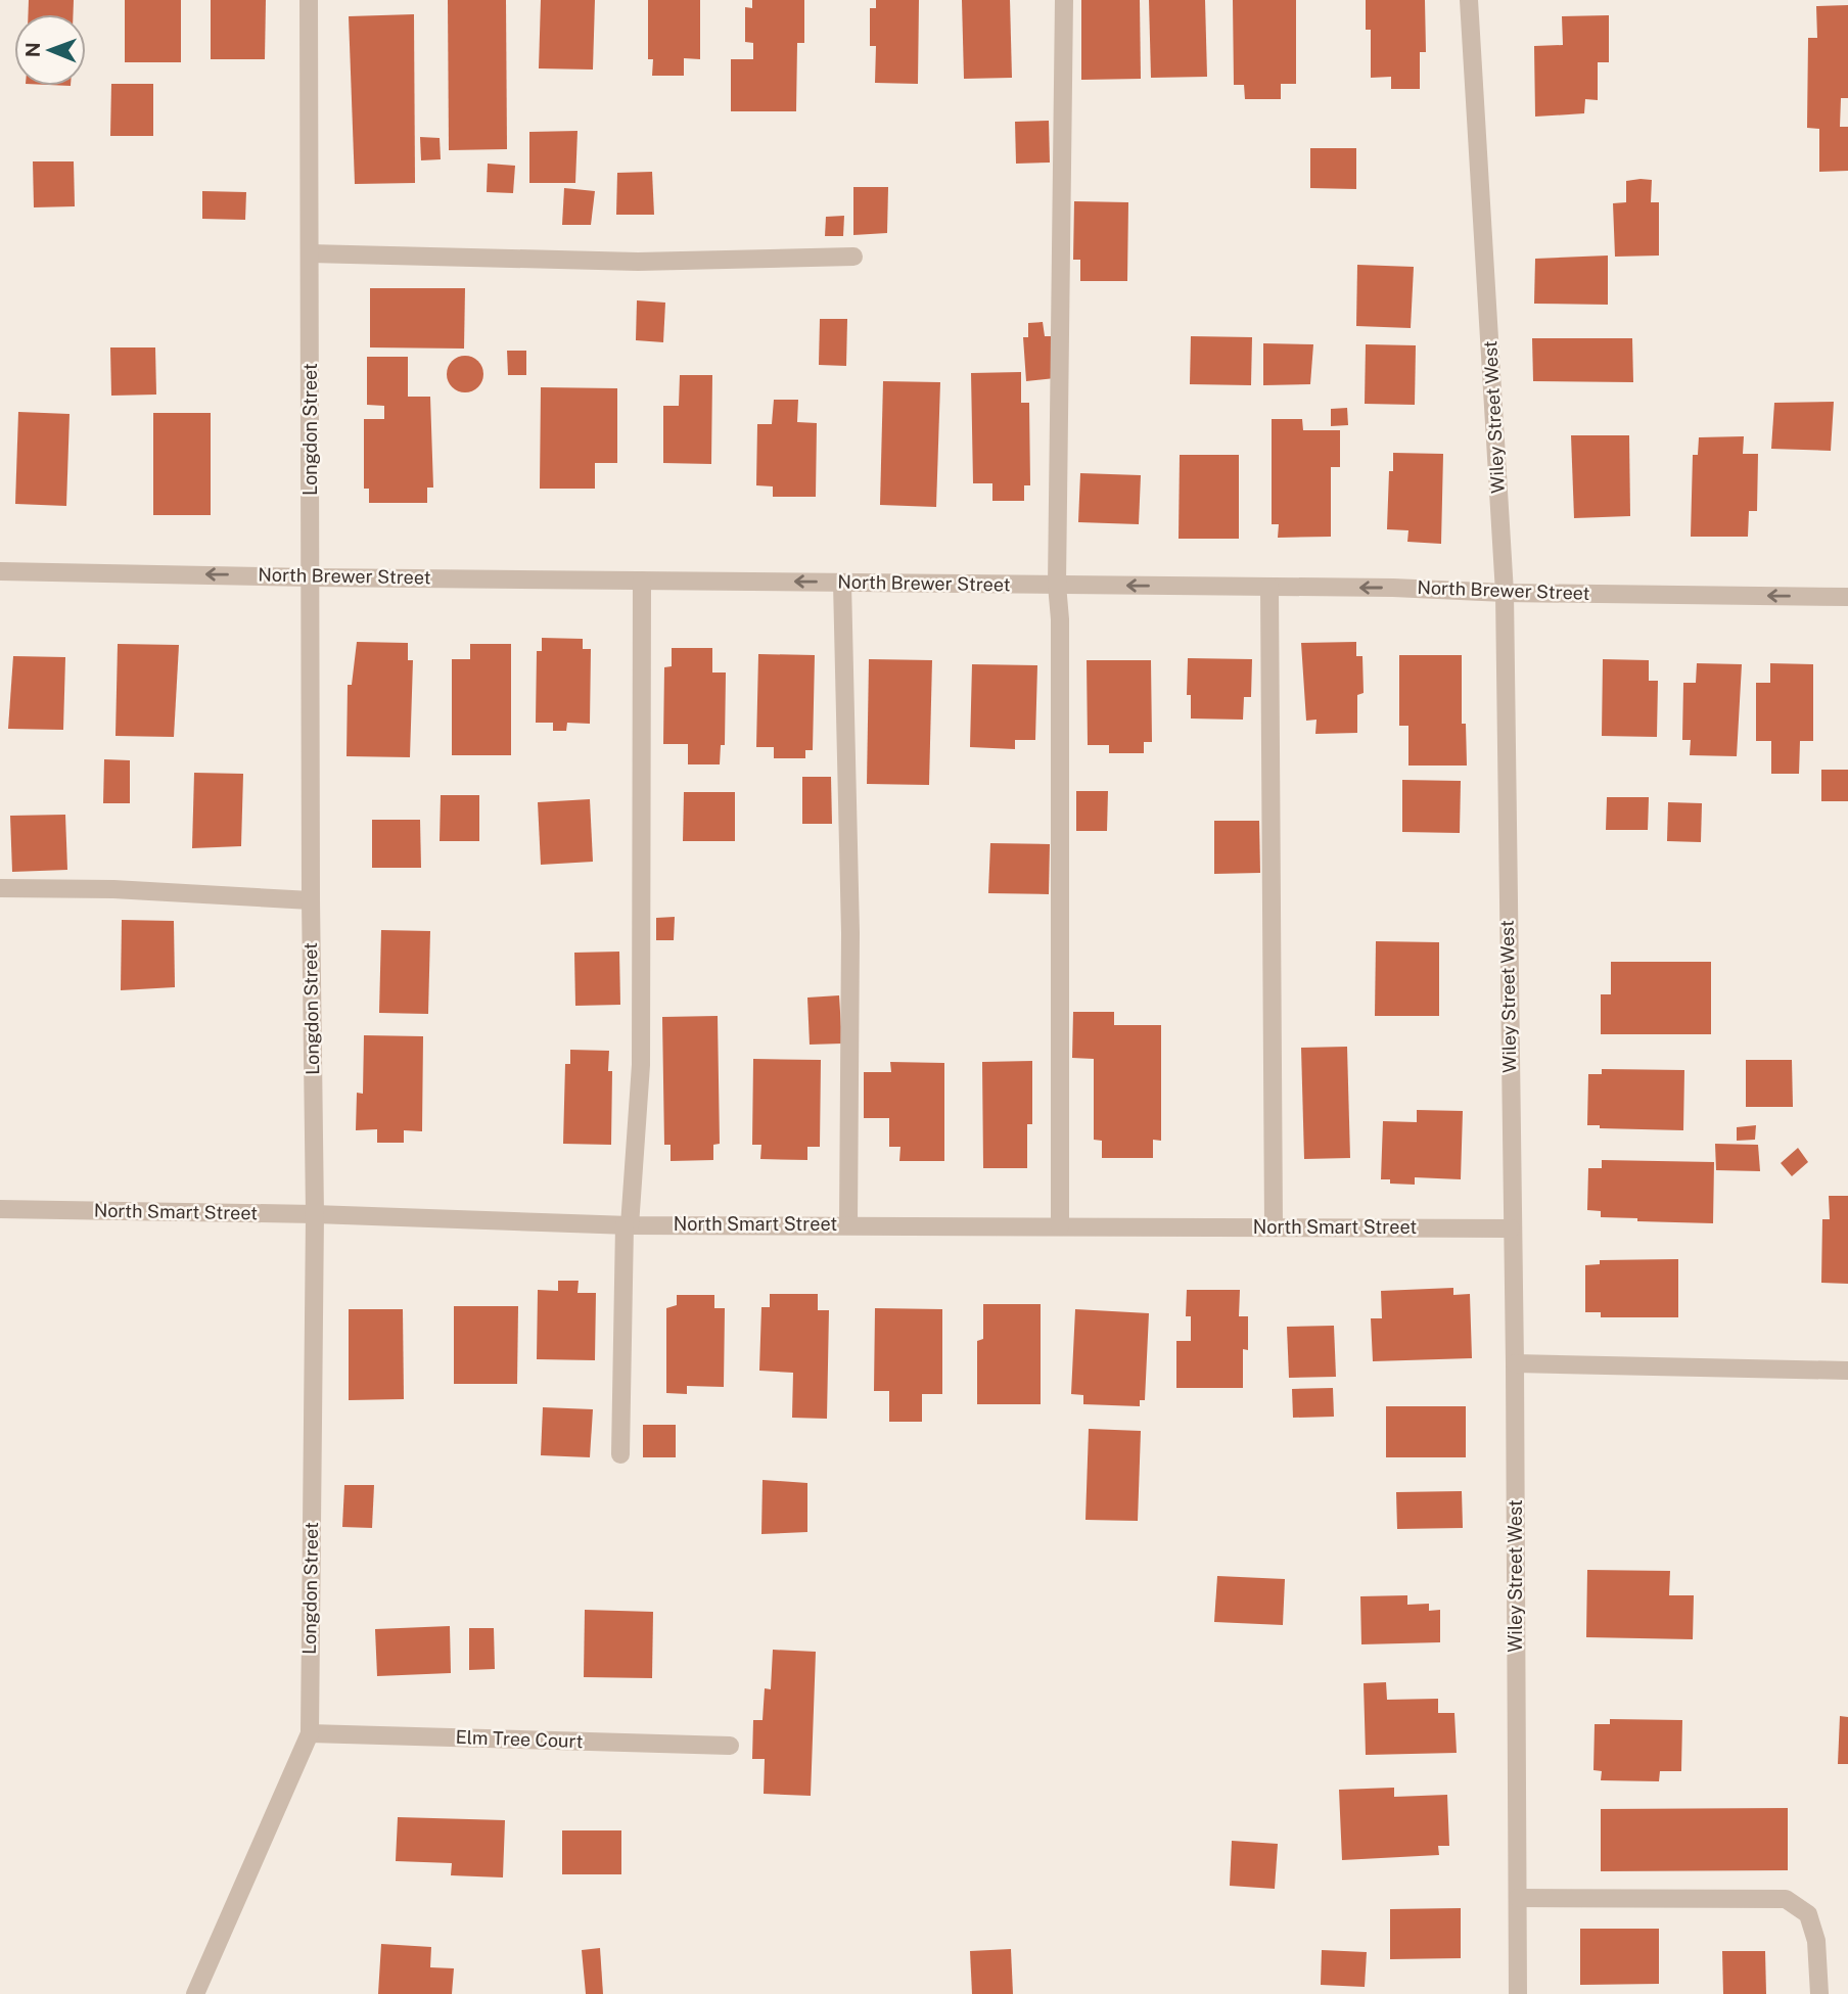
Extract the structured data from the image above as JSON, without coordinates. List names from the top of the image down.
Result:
{
  "streets": {
    "street": [
      "Wiley Street West",
      "Longdon Street",
      "North Brewer Street",
      "North Smart Street",
      "Elm Tree Court"
    ]
  },
  "crossings": [
    ["Wiley Street West", "North Brewer Street"],
    ["Wiley Street West", "North Smart Street"],
    ["Longdon Street", "North Brewer Street"],
    ["Longdon Street", "North Smart Street"],
    ["Longdon Street", "Elm Tree Court"]
  ],
  "one_way": ["North Brewer Street"],
  "north": "left"
}
